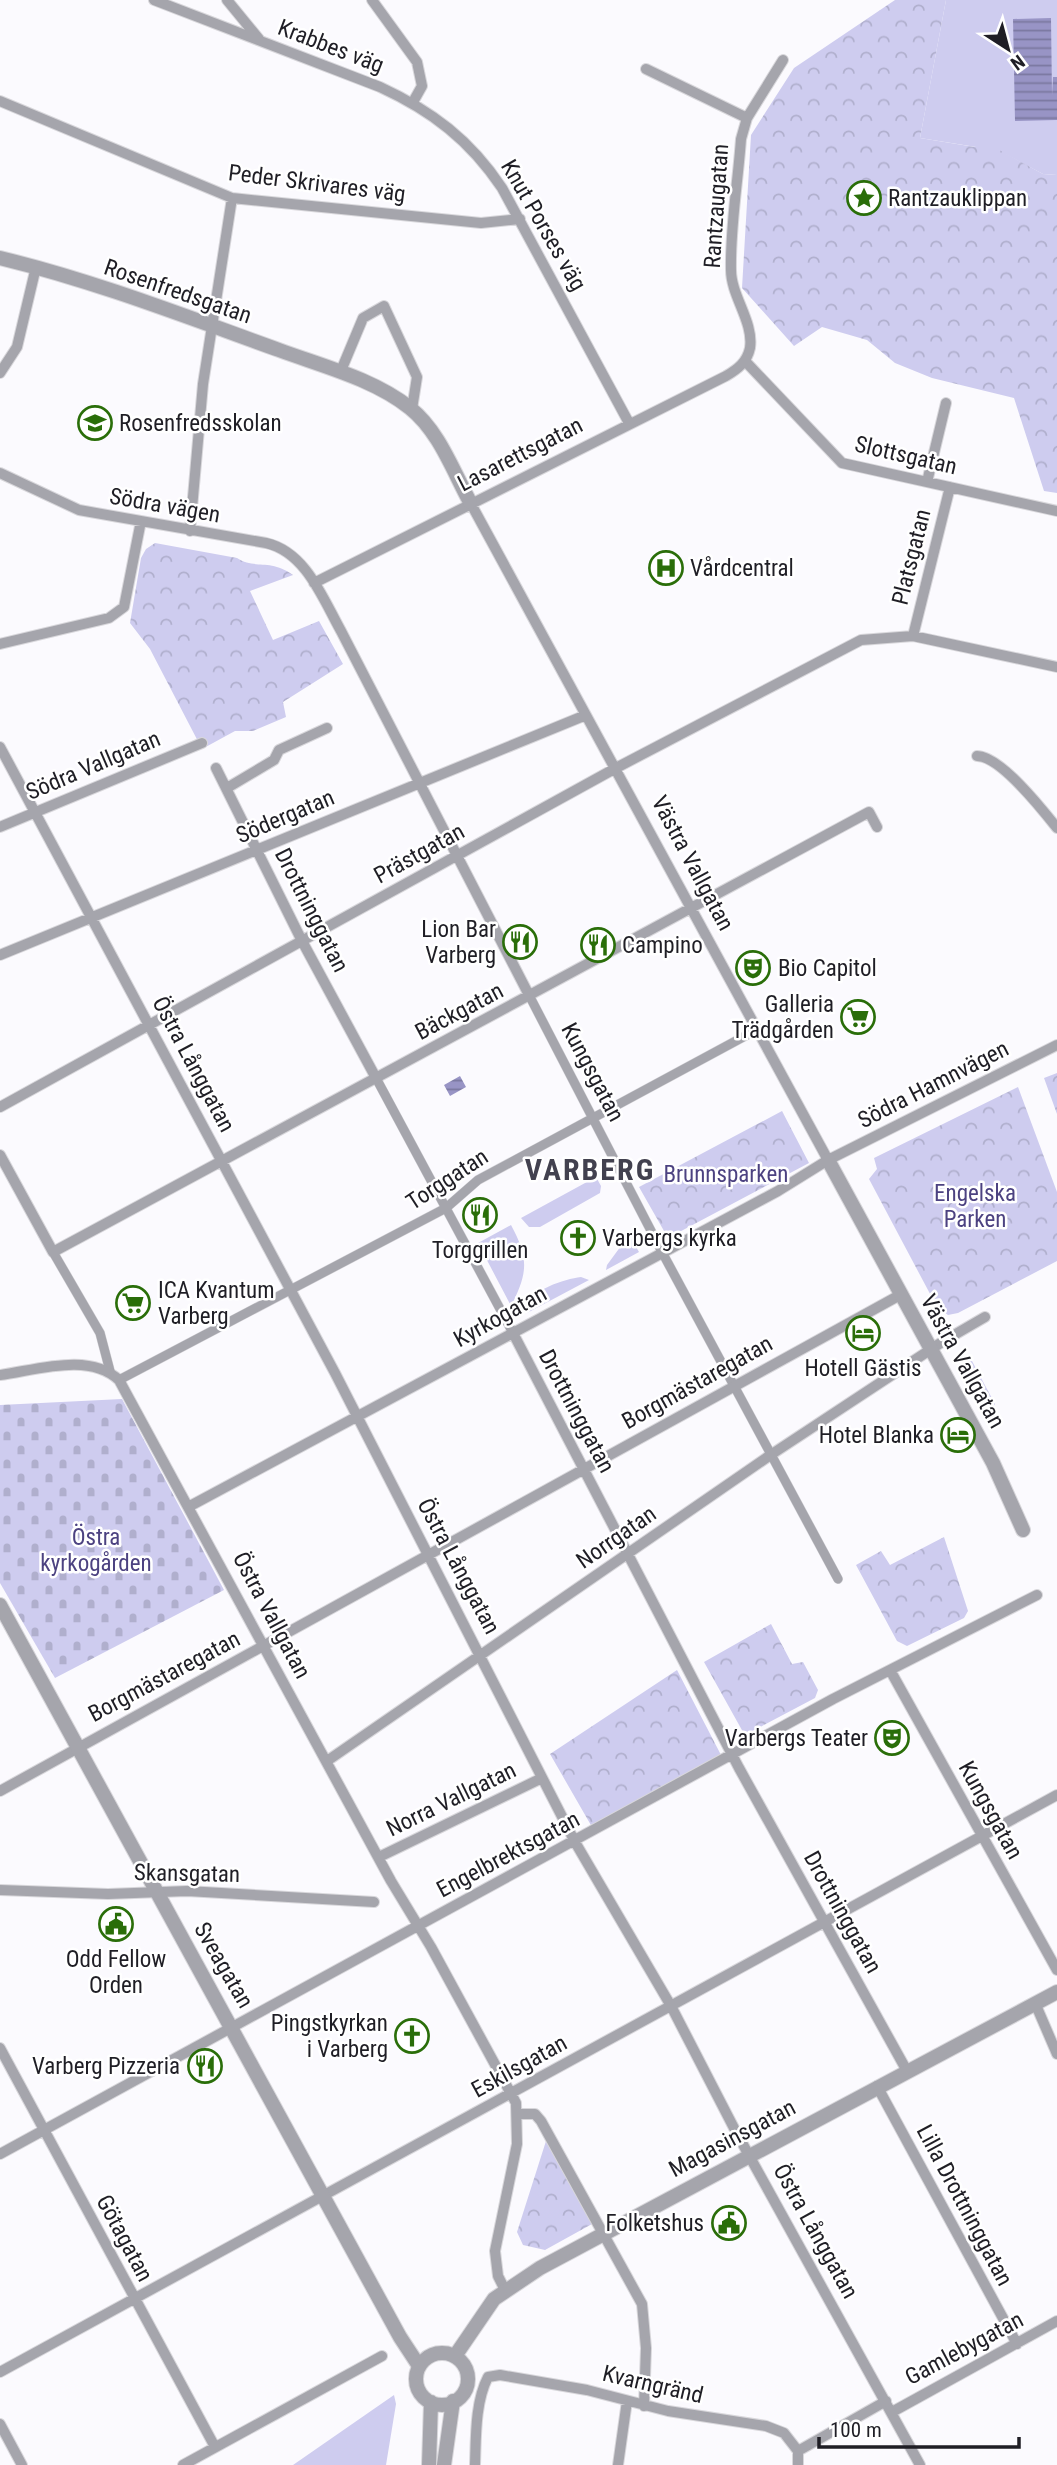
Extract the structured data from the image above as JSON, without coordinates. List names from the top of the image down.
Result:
{
  "streets": {
    "street": [
      "Krabbes väg",
      "Peder Skrivares väg",
      "Rantzaugatan",
      "Knut Porses väg",
      "Rosenfredsgatan",
      "Lasarettsgatan",
      "Slottsgatan",
      "Södra vägen",
      "Platsgatan",
      "Södra Vallgatan",
      "Södergatan",
      "Prästgatan",
      "Västra Vallgatan",
      "Drottninggatan",
      "Bäckgatan",
      "Östra Långgatan",
      "Kungsgatan",
      "Södra Hamnvägen",
      "Torggatan",
      "Kyrkogatan",
      "Borgmästaregatan",
      "Norrgatan",
      "Östra Vallgatan",
      "Norra Vallgatan",
      "Engelbrektsgatan",
      "Skansgatan",
      "Sveagatan",
      "Eskilsgatan",
      "Magasinsgatan",
      "Lilla Drottninggatan",
      "Götagatan",
      "Gamlebygatan",
      "Kvarngränd"
    ]
  },
  "crossings": [
    ["Krabbes väg", "Knut Porses väg"],
    ["Peder Skrivares väg", "Knut Porses väg"],
    ["Rantzaugatan", "Lasarettsgatan"],
    ["Rantzaugatan", "Slottsgatan"],
    ["Knut Porses väg", "Lasarettsgatan"],
    ["Rosenfredsgatan", "Västra Vallgatan"],
    ["Lasarettsgatan", "Slottsgatan"],
    ["Lasarettsgatan", "Södra vägen"],
    ["Lasarettsgatan", "Västra Vallgatan"],
    ["Lasarettsgatan", "Kungsgatan"],
    ["Slottsgatan", "Platsgatan"],
    ["Södra vägen", "Kungsgatan"],
    ["Platsgatan", "Prästgatan"],
    ["Södra Vallgatan", "Östra Långgatan"],
    ["Södergatan", "Västra Vallgatan"],
    ["Södergatan", "Drottninggatan"],
    ["Södergatan", "Östra Långgatan"],
    ["Södergatan", "Kungsgatan"],
    ["Prästgatan", "Västra Vallgatan"],
    ["Prästgatan", "Drottninggatan"],
    ["Prästgatan", "Östra Långgatan"],
    ["Prästgatan", "Kungsgatan"],
    ["Västra Vallgatan", "Bäckgatan"],
    ["Västra Vallgatan", "Södra Hamnvägen"],
    ["Västra Vallgatan", "Torggatan"],
    ["Västra Vallgatan", "Kyrkogatan"],
    ["Västra Vallgatan", "Borgmästaregatan"],
    ["Västra Vallgatan", "Norrgatan"],
    ["Drottninggatan", "Bäckgatan"],
    ["Drottninggatan", "Torggatan"],
    ["Drottninggatan", "Kyrkogatan"],
    ["Drottninggatan", "Borgmästaregatan"],
    ["Drottninggatan", "Norrgatan"],
    ["Drottninggatan", "Engelbrektsgatan"],
    ["Drottninggatan", "Eskilsgatan"],
    ["Drottninggatan", "Magasinsgatan"],
    ["Bäckgatan", "Östra Långgatan"],
    ["Bäckgatan", "Kungsgatan"],
    ["Östra Långgatan", "Torggatan"],
    ["Östra Långgatan", "Kyrkogatan"],
    ["Östra Långgatan", "Borgmästaregatan"],
    ["Östra Långgatan", "Norrgatan"],
    ["Östra Långgatan", "Norra Vallgatan"],
    ["Östra Långgatan", "Engelbrektsgatan"],
    ["Östra Långgatan", "Eskilsgatan"],
    ["Östra Långgatan", "Magasinsgatan"],
    ["Östra Långgatan", "Gamlebygatan"],
    ["Kungsgatan", "Torggatan"],
    ["Kungsgatan", "Kyrkogatan"],
    ["Kungsgatan", "Borgmästaregatan"],
    ["Kungsgatan", "Norrgatan"],
    ["Kungsgatan", "Engelbrektsgatan"],
    ["Kungsgatan", "Eskilsgatan"],
    ["Södra Hamnvägen", "Kyrkogatan"],
    ["Torggatan", "Östra Vallgatan"],
    ["Kyrkogatan", "Östra Vallgatan"],
    ["Borgmästaregatan", "Östra Vallgatan"],
    ["Borgmästaregatan", "Sveagatan"],
    ["Norrgatan", "Östra Vallgatan"],
    ["Östra Vallgatan", "Norra Vallgatan"],
    ["Östra Vallgatan", "Engelbrektsgatan"],
    ["Östra Vallgatan", "Eskilsgatan"],
    ["Östra Vallgatan", "Magasinsgatan"],
    ["Engelbrektsgatan", "Sveagatan"],
    ["Engelbrektsgatan", "Götagatan"],
    ["Skansgatan", "Sveagatan"],
    ["Sveagatan", "Eskilsgatan"],
    ["Sveagatan", "Magasinsgatan"],
    ["Eskilsgatan", "Götagatan"],
    ["Magasinsgatan", "Lilla Drottninggatan"],
    ["Lilla Drottninggatan", "Gamlebygatan"],
    ["Gamlebygatan", "Kvarngränd"]
  ],
  "districts": ["VARBERG"],
  "parks": ["Brunnsparken", "Engelska Parken", "Östra kyrkogården"],
  "places": {
    "place": ["Rantzauklippan"],
    "school or university": ["Rosenfredsskolan"],
    "hospital": ["Vårdcentral"],
    "restaurant": [
      "Lion Bar Varberg",
      "Campino",
      "Torggrillen",
      "Varberg Pizzeria"
    ],
    "theatre": ["Bio Capitol", "Varbergs Teater"],
    "supermarket": ["Galleria Trädgården", "ICA Kvantum Varberg"],
    "church": ["Varbergs kyrka", "Pingstkyrkan i Varberg"],
    "hotel": ["Hotell Gästis", "Hotel Blanka"],
    "public building": ["Odd Fellow Orden", "Folketshus"]
  },
  "scale_bar": "100 m",
  "north": "bottom right"
}
